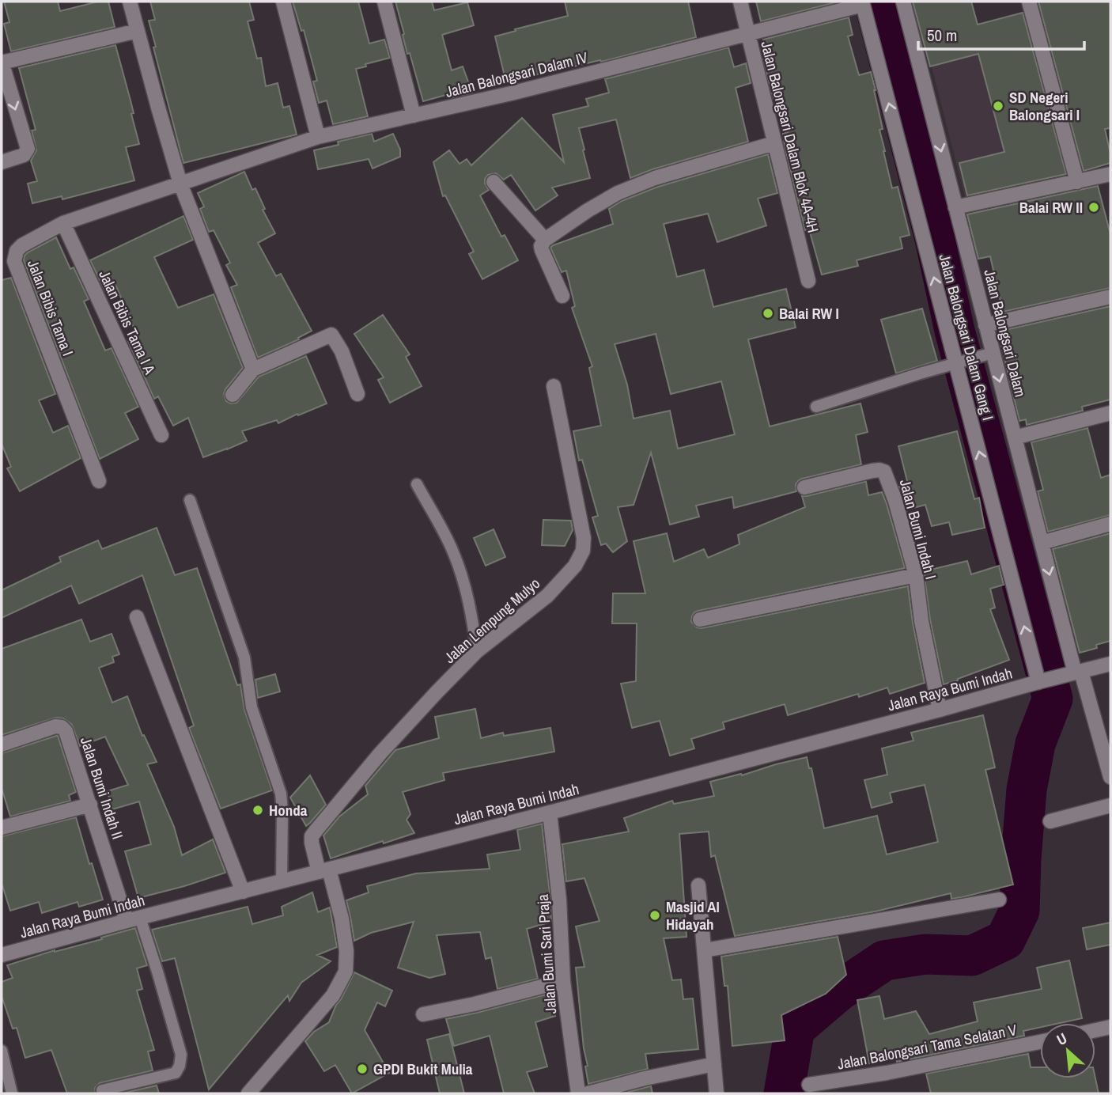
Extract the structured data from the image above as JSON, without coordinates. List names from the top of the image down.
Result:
{
  "streets": {
    "street": [
      "Jalan Balongsari Dalam IV",
      "Jalan Balongsari Dalam Blok 4A-4H",
      "Jalan Bibis Tama I",
      "Jalan Bibis Tama I A",
      "Jalan Balongsari Dalam",
      "Jalan Balongsari Dalam Gang I",
      "Jalan Bumi Indah I",
      "Jalan Lempung Mulyo",
      "Jalan Raya Bumi Indah",
      "Jalan Bumi Indah II",
      "Jalan Bumi Sari Praja",
      "Jalan Balongsari Tama Selatan V"
    ]
  },
  "crossings": [
    ["Jalan Balongsari Dalam IV", "Jalan Balongsari Dalam Blok 4A-4H"],
    ["Jalan Balongsari Dalam IV", "Jalan Bibis Tama I"],
    ["Jalan Balongsari Dalam IV", "Jalan Balongsari Dalam Gang I"],
    ["Jalan Bibis Tama I", "Jalan Bibis Tama I A"],
    ["Jalan Balongsari Dalam", "Jalan Raya Bumi Indah"],
    ["Jalan Balongsari Dalam Gang I", "Jalan Raya Bumi Indah"],
    ["Jalan Bumi Indah I", "Jalan Raya Bumi Indah"],
    ["Jalan Lempung Mulyo", "Jalan Raya Bumi Indah"],
    ["Jalan Raya Bumi Indah", "Jalan Bumi Indah II"],
    ["Jalan Raya Bumi Indah", "Jalan Bumi Sari Praja"]
  ],
  "one_way": ["Jalan Balongsari Dalam Gang I"],
  "places": [
    "SD Negeri Balongsari I",
    "Balai RW II",
    "Balai RW I",
    "Honda",
    "Masjid Al Hidayah",
    "GPDI Bukit Mulia"
  ],
  "scale_bar": "50 m",
  "north": "top left"
}
